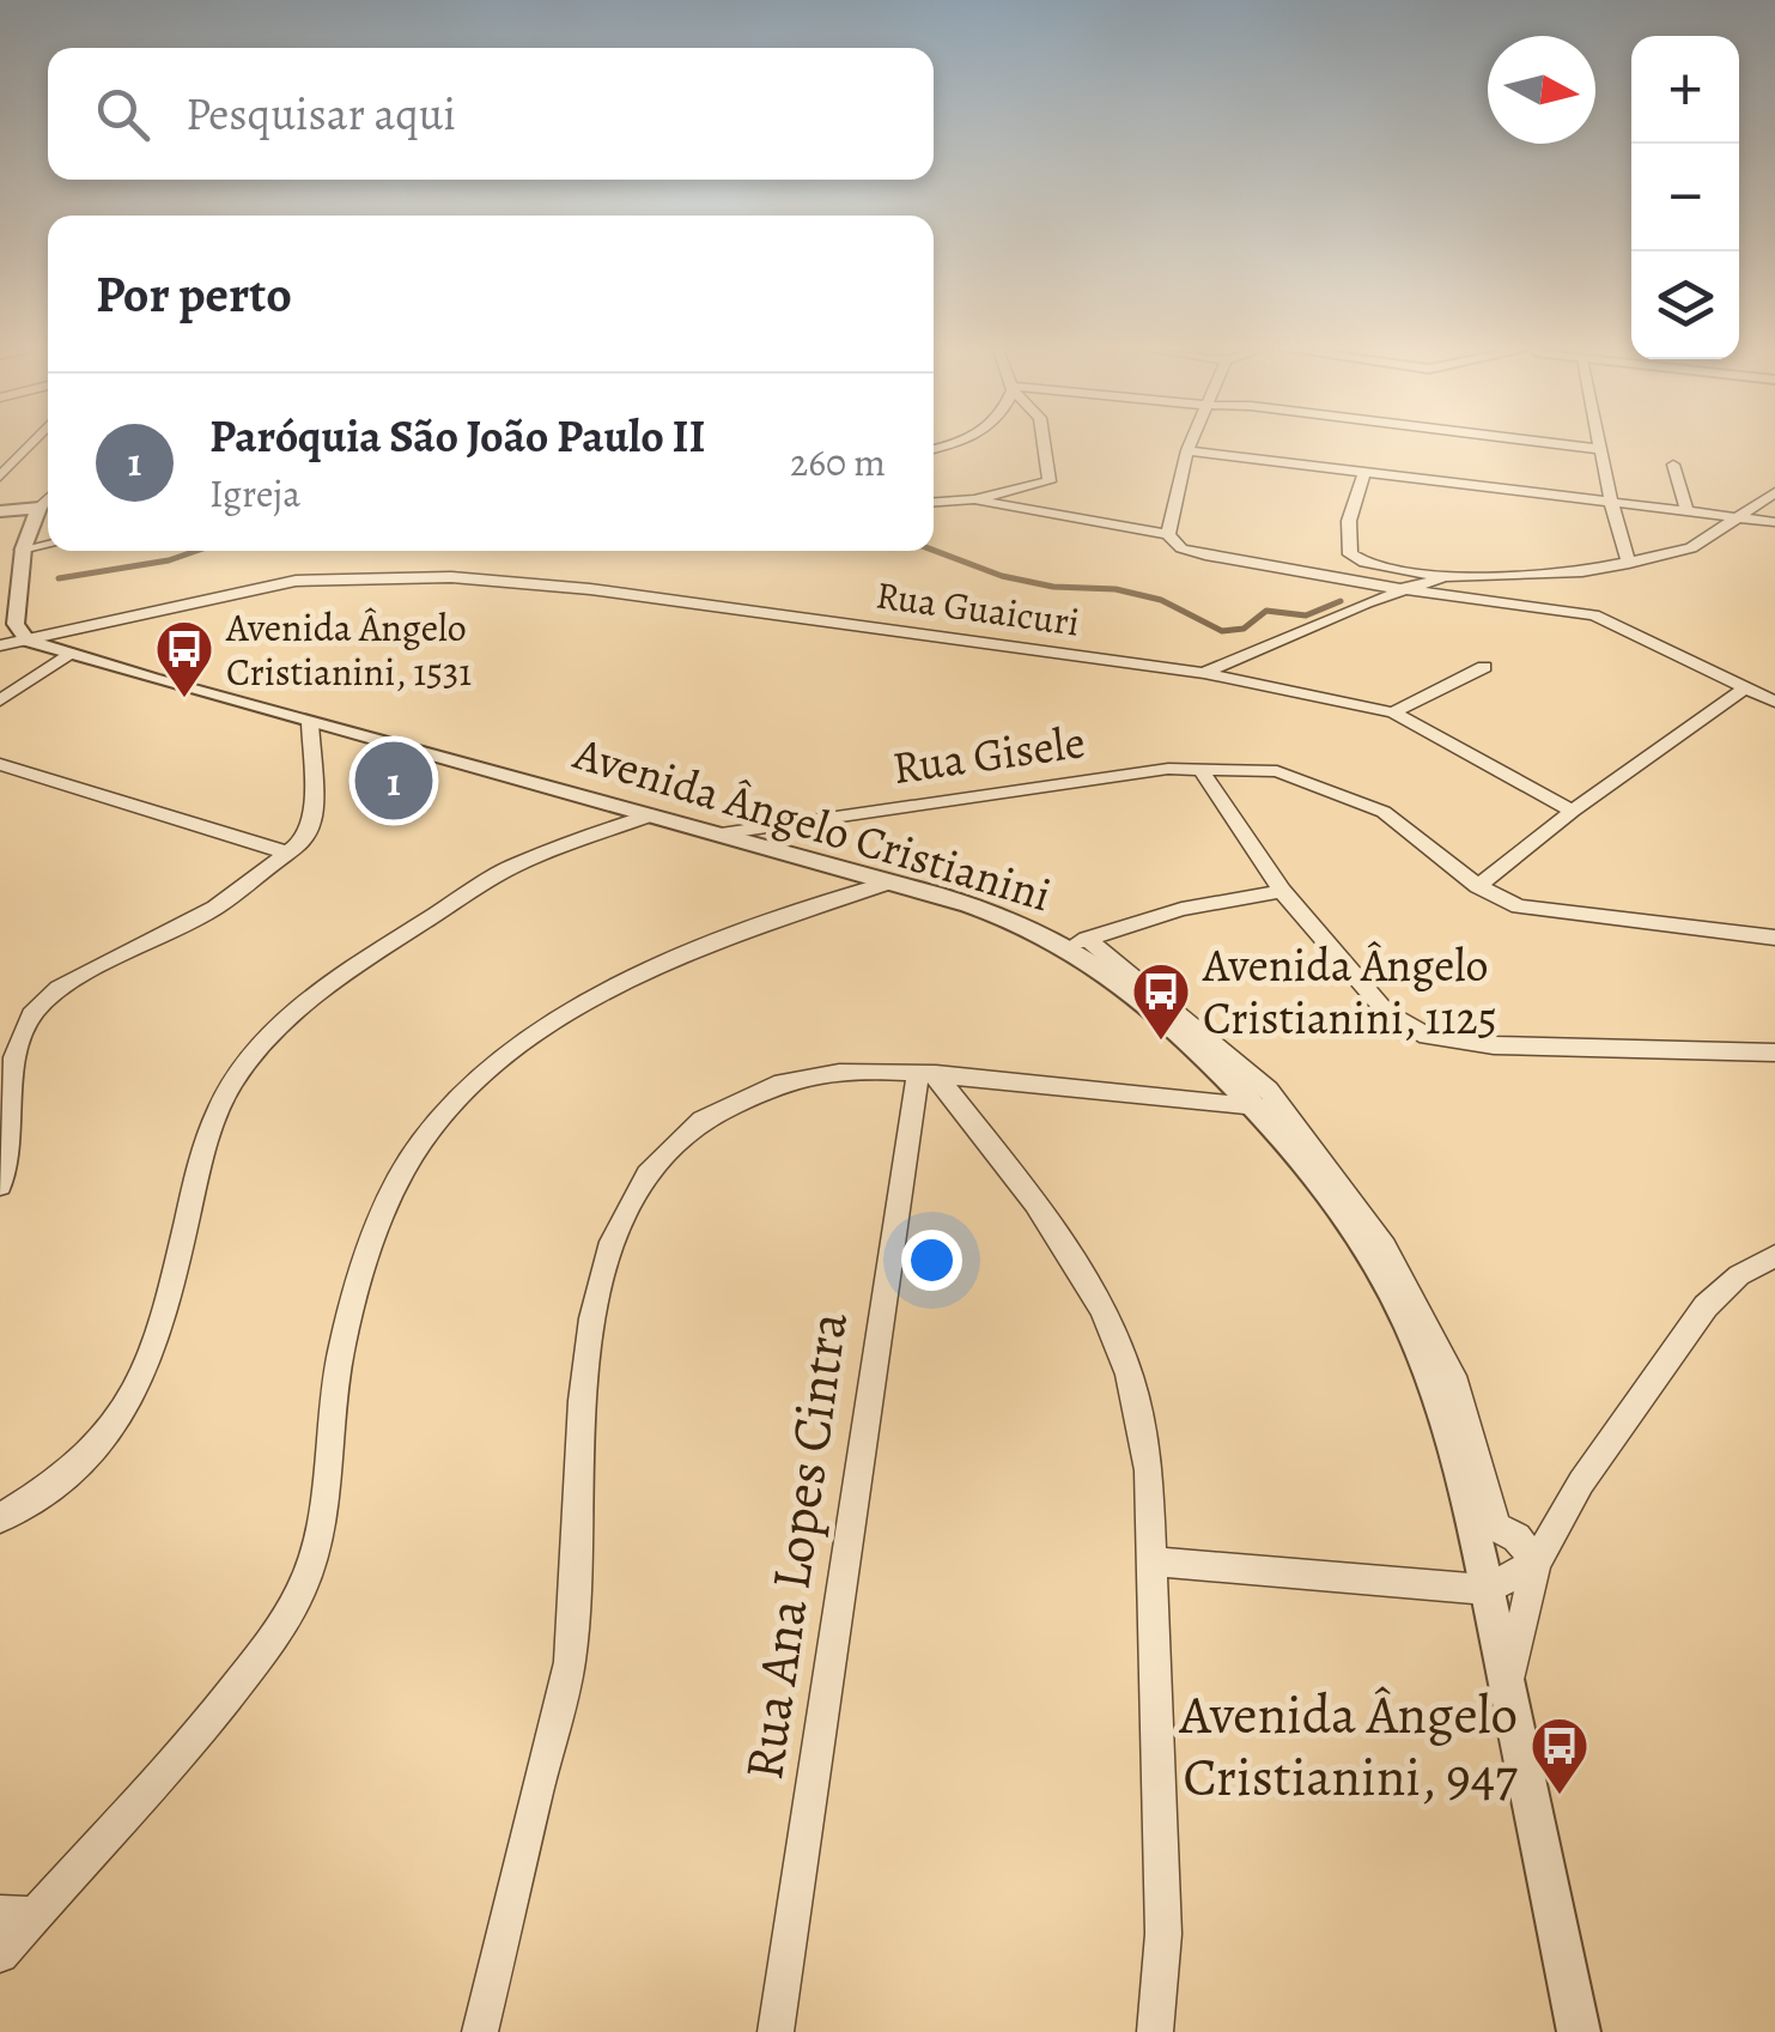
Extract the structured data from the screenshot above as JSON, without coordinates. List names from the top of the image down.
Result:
{
  "streets": {
    "street": [
      "Rua Guaicuri",
      "Rua Gisele",
      "Avenida Ângelo Cristianini",
      "Rua Ana Lopes Cintra"
    ]
  },
  "crossings": [
    ["Rua Guaicuri", "Avenida Ângelo Cristianini"],
    ["Rua Gisele", "Avenida Ângelo Cristianini"]
  ],
  "places": {
    "bus stop": ["Avenida Ângelo Cristianini, 1531", "Avenida Ângelo Cristianini, 1125", "Avenida Ângelo Cristianini, 947"]
  },
  "north": "right",
  "page": {
    "map_buttons": ["+", "−"],
    "search": "Pesquisar aqui",
    "heading": "Por perto",
    "list": [
      {
        "mark": "1",
        "name": "Paróquia São João Paulo II",
        "note": "Igreja",
        "value": "260 m"
      }
    ],
    "pins": "1"
  }
}
